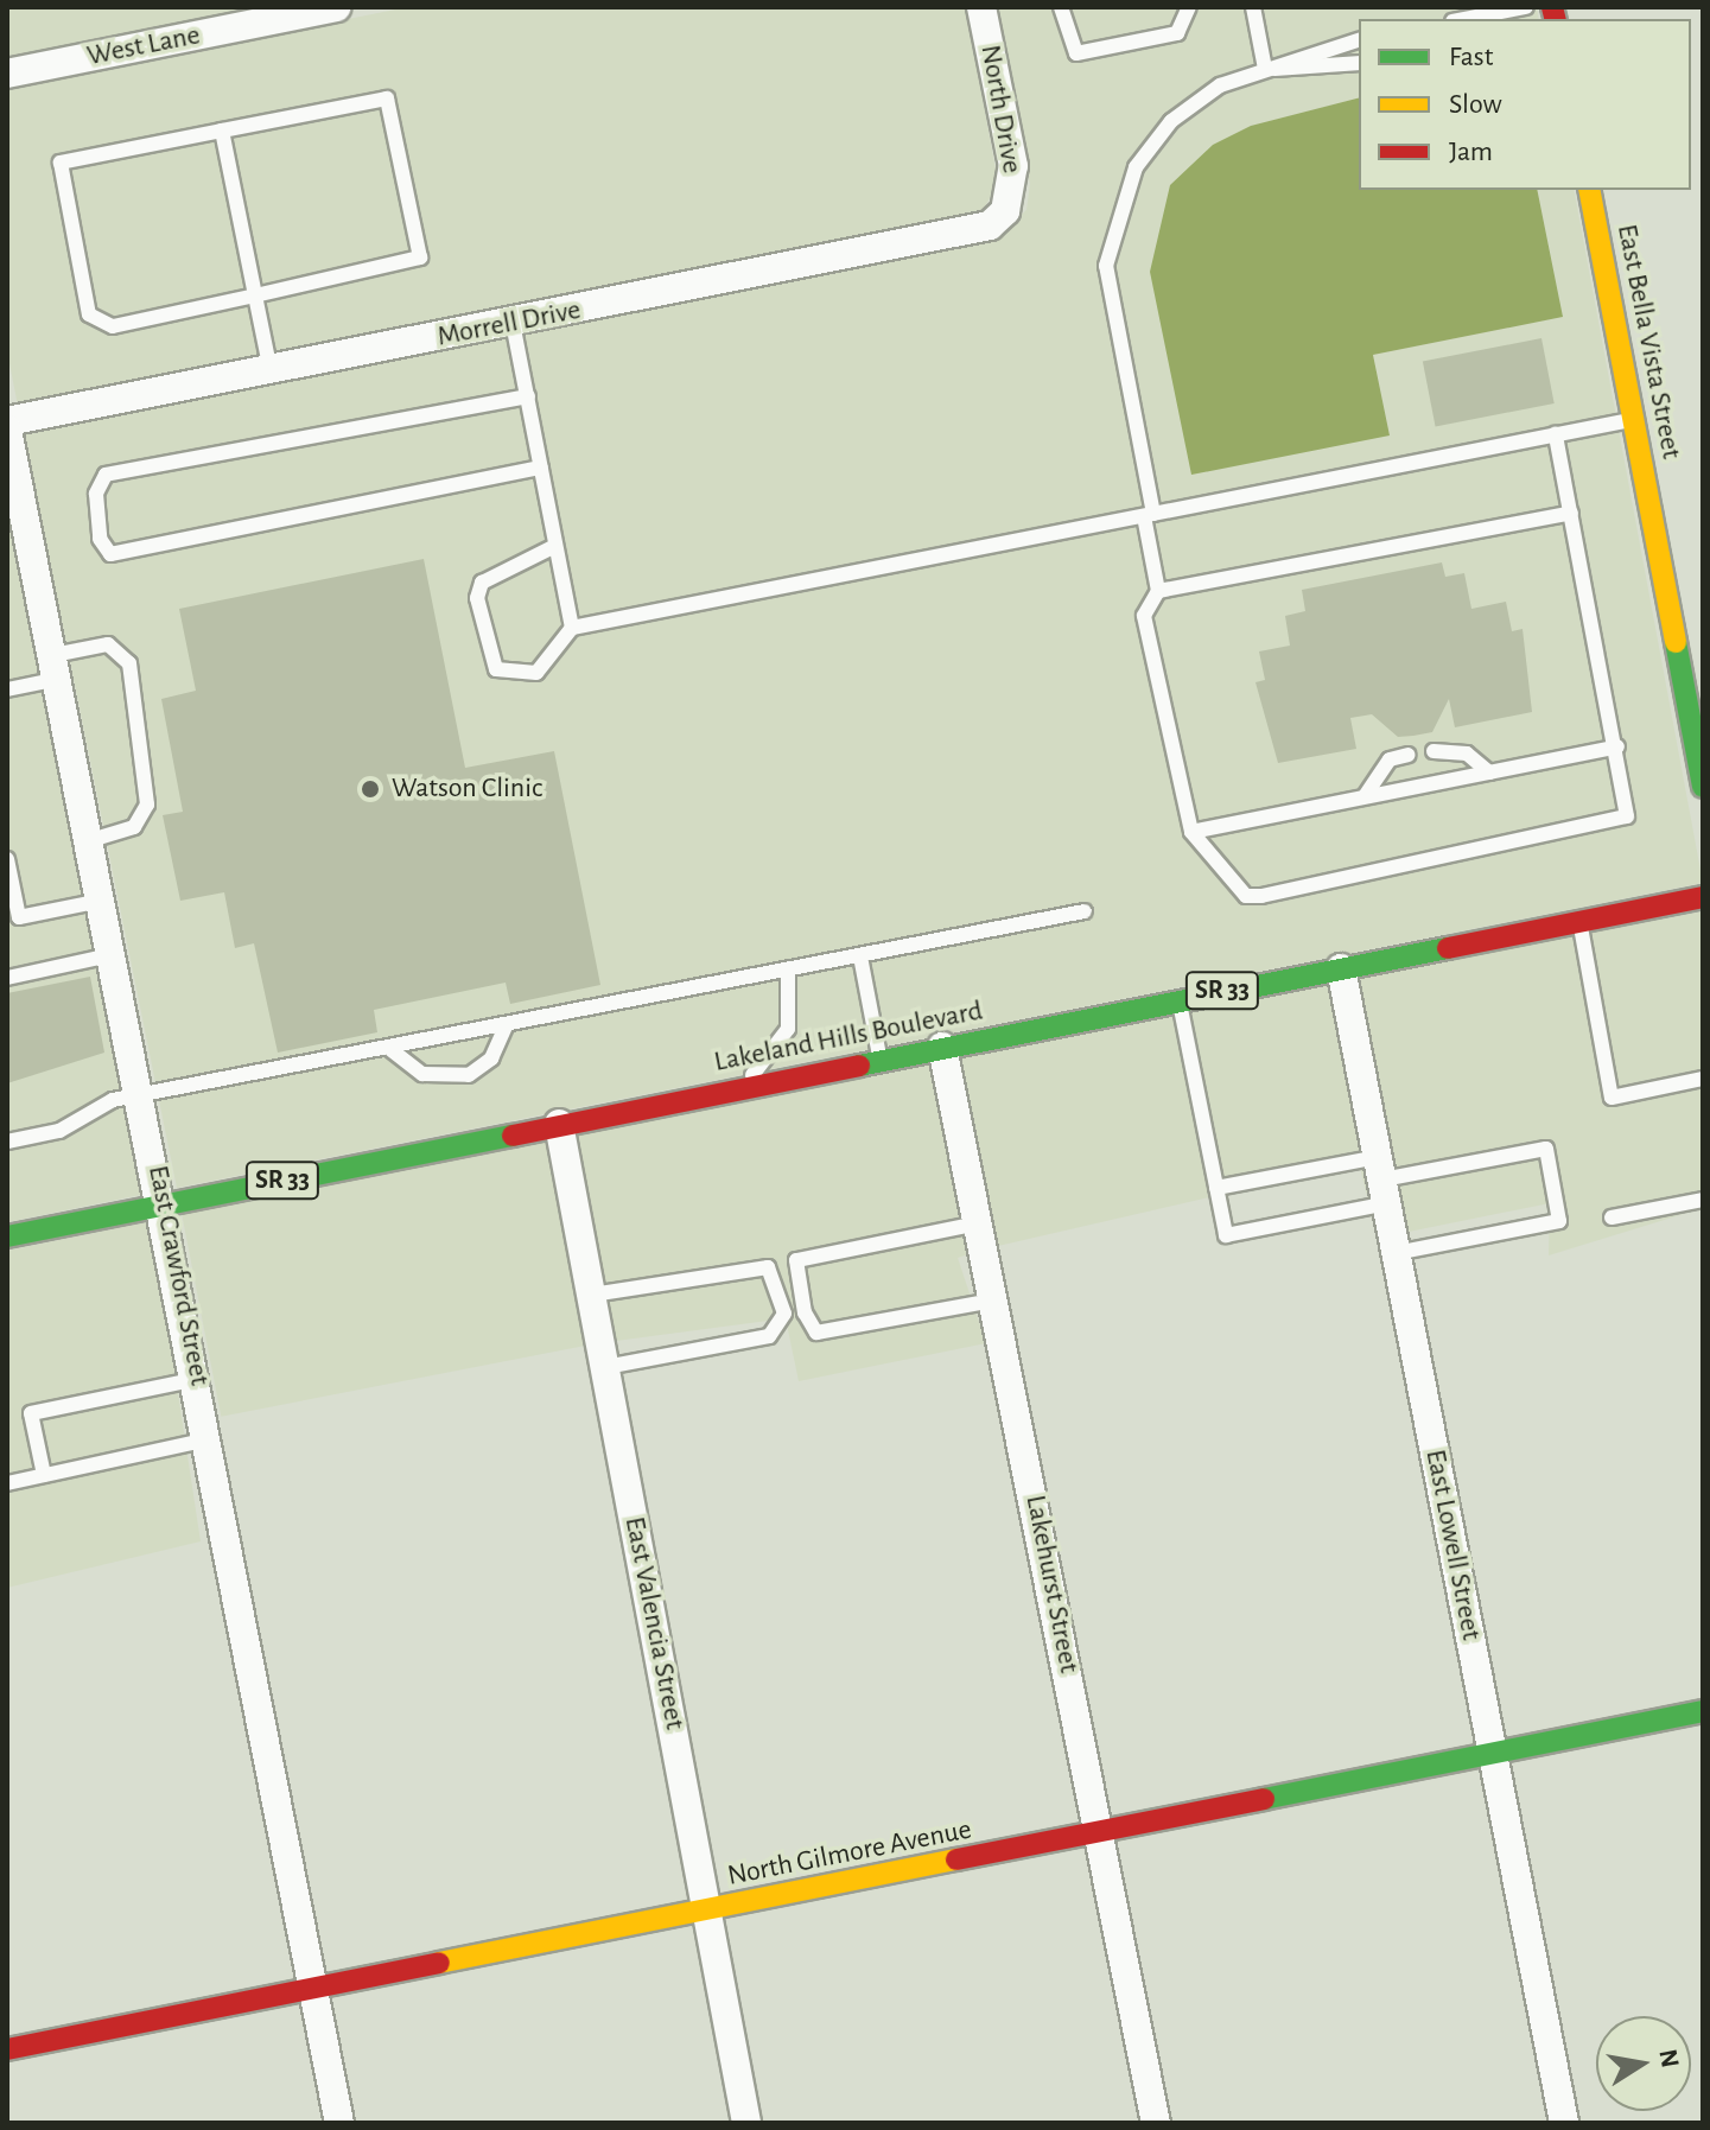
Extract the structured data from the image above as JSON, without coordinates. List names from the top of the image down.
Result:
{
  "streets": {
    "street": [
      "West Lane",
      "North Drive",
      "Morrell Drive",
      "East Bella Vista Street",
      "SR 33",
      "Lakeland Hills Boulevard",
      "East Crawford Street",
      "East Lowell Street",
      "Lakehurst Street",
      "East Valencia Street",
      "North Gilmore Avenue"
    ]
  },
  "crossings": [
    ["North Drive", "Morrell Drive"],
    ["Lakeland Hills Boulevard", "East Crawford Street"],
    ["Lakeland Hills Boulevard", "East Lowell Street"],
    ["Lakeland Hills Boulevard", "Lakehurst Street"],
    ["Lakeland Hills Boulevard", "East Valencia Street"],
    ["East Crawford Street", "North Gilmore Avenue"],
    ["East Lowell Street", "North Gilmore Avenue"],
    ["Lakehurst Street", "North Gilmore Avenue"],
    ["East Valencia Street", "North Gilmore Avenue"]
  ],
  "places": ["Watson Clinic"],
  "legend": ["Fast", "Slow", "Jam"],
  "north": "right"
}
